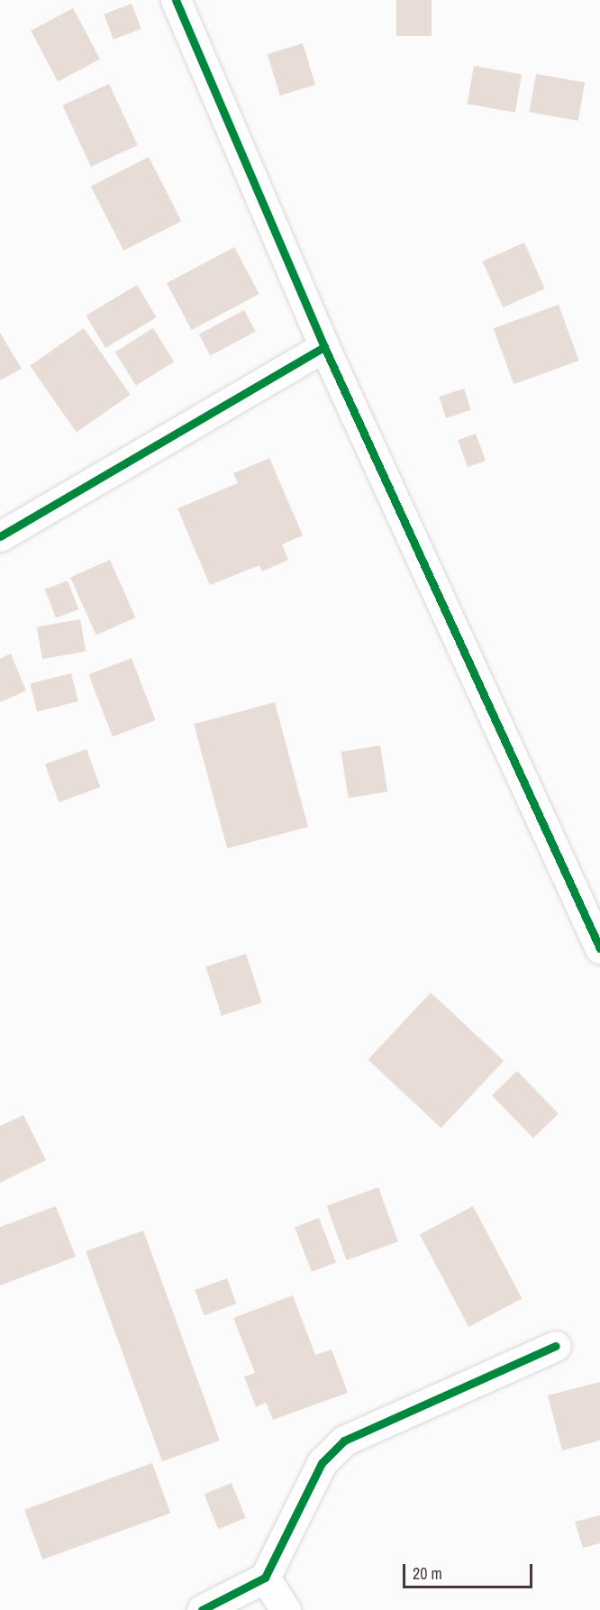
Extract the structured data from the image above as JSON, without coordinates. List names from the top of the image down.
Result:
{
  "scale_bar": "20 m"
}
